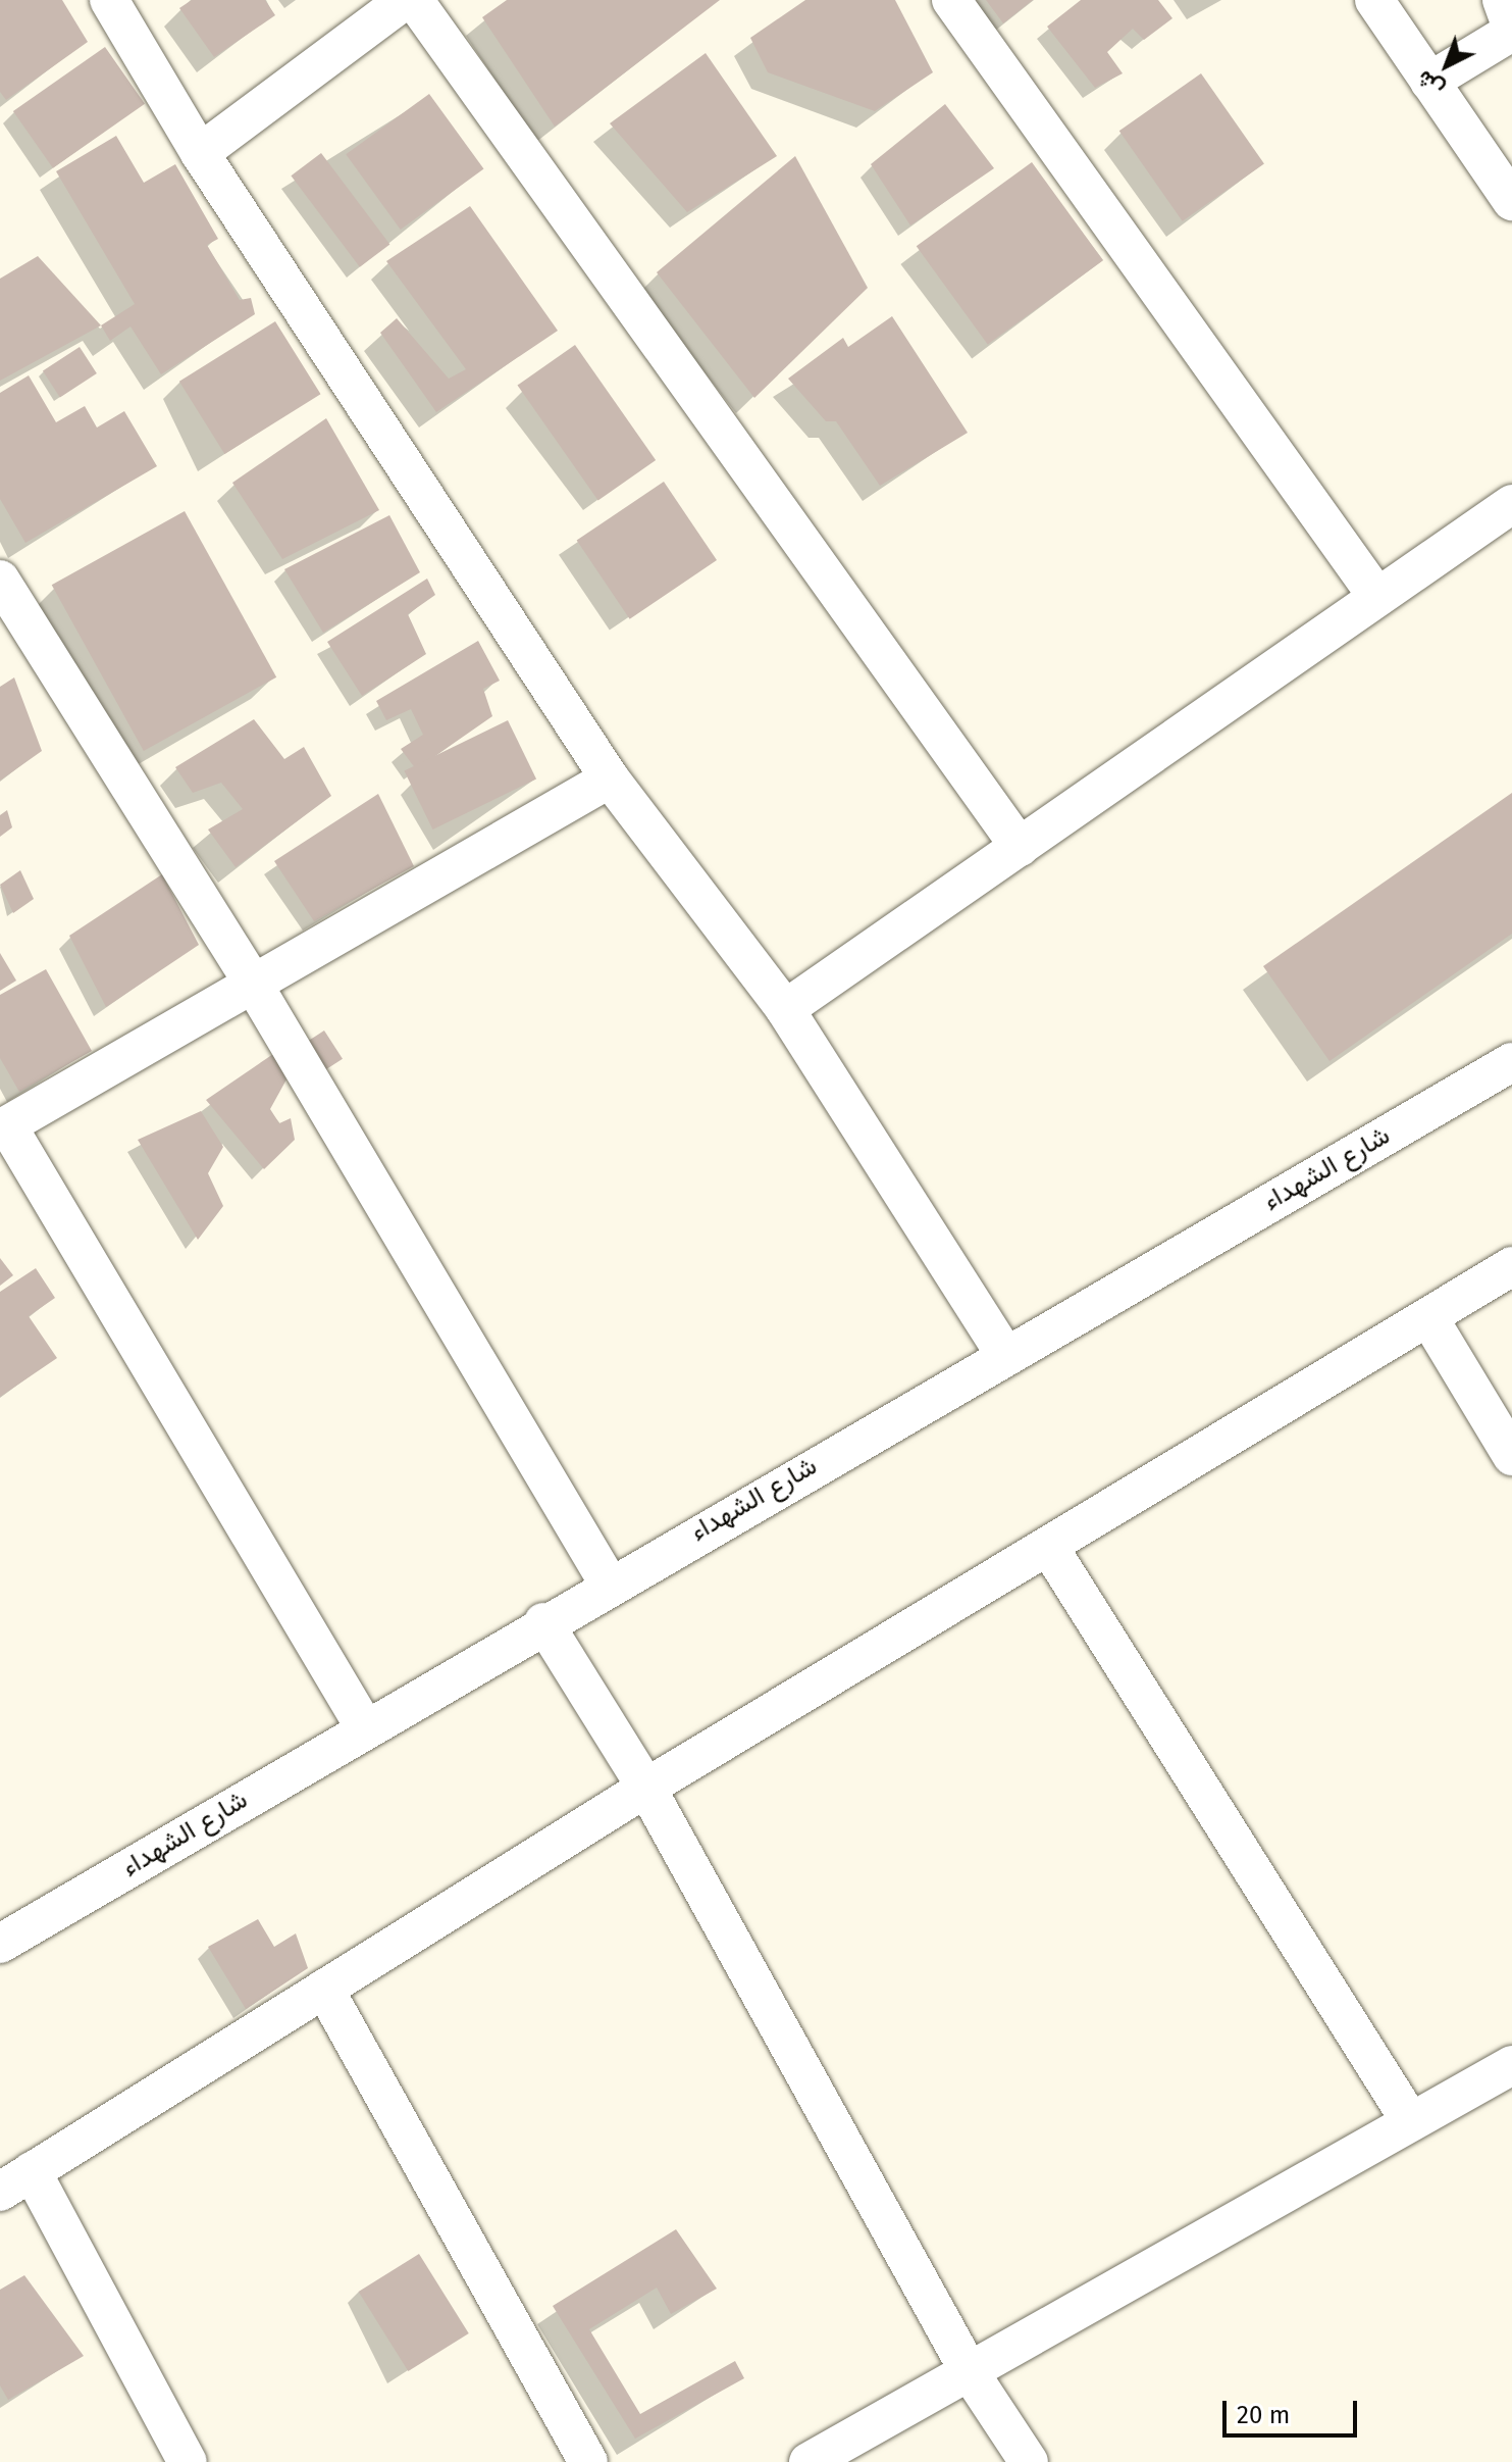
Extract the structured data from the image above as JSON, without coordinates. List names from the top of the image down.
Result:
{
  "streets": {
    "street": ["شارع الشهداء"]
  },
  "scale_bar": "20 m",
  "north": "bottom left"
}
